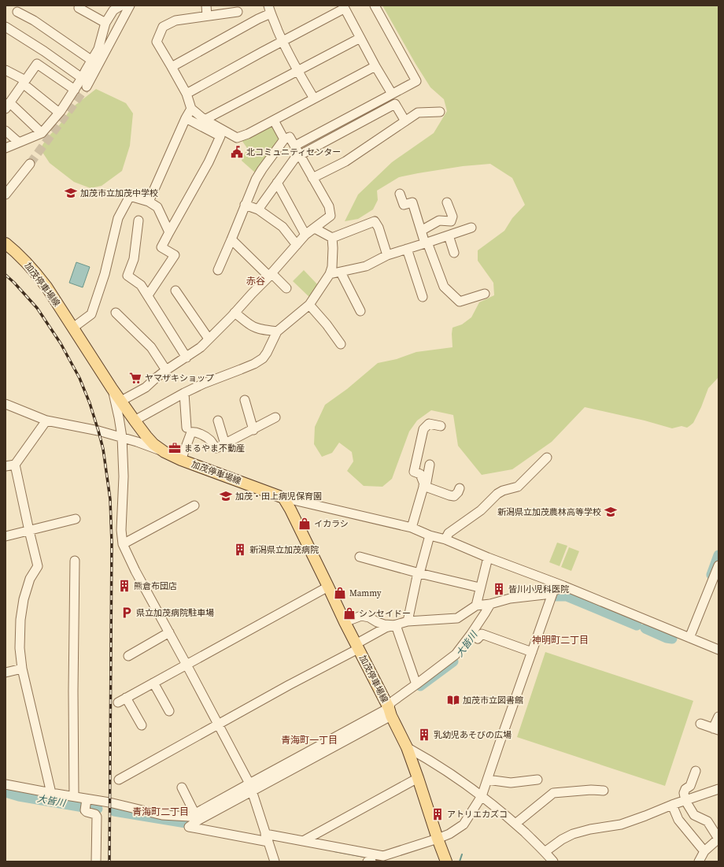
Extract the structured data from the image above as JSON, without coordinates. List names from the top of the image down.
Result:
{
  "streets": {
    "main road": ["加茂停車場線"]
  },
  "districts": [
    "赤谷",
    "神明町二丁目",
    "青海町一丁目",
    "青海町二丁目"
  ],
  "water": ["大皆川"],
  "places": {
    "public building": ["北コミュニティセンター"],
    "school or university": ["加茂市立加茂中学校", "加茂・田上病児保育園", "新潟県立加茂農林高等学校"],
    "supermarket": ["ヤマザキショップ"],
    "office": ["まるやま不動産"],
    "shop": ["イカラシ", "Mammy", "シンセイドー"],
    "building": [
      "新潟県立加茂病院",
      "熊倉布団店",
      "皆川小児科医院",
      "乳幼児あそびの広場",
      "アトリエカズコ"
    ],
    "parking": ["県立加茂病院駐車場"],
    "library": ["加茂市立図書館"]
  }
}
